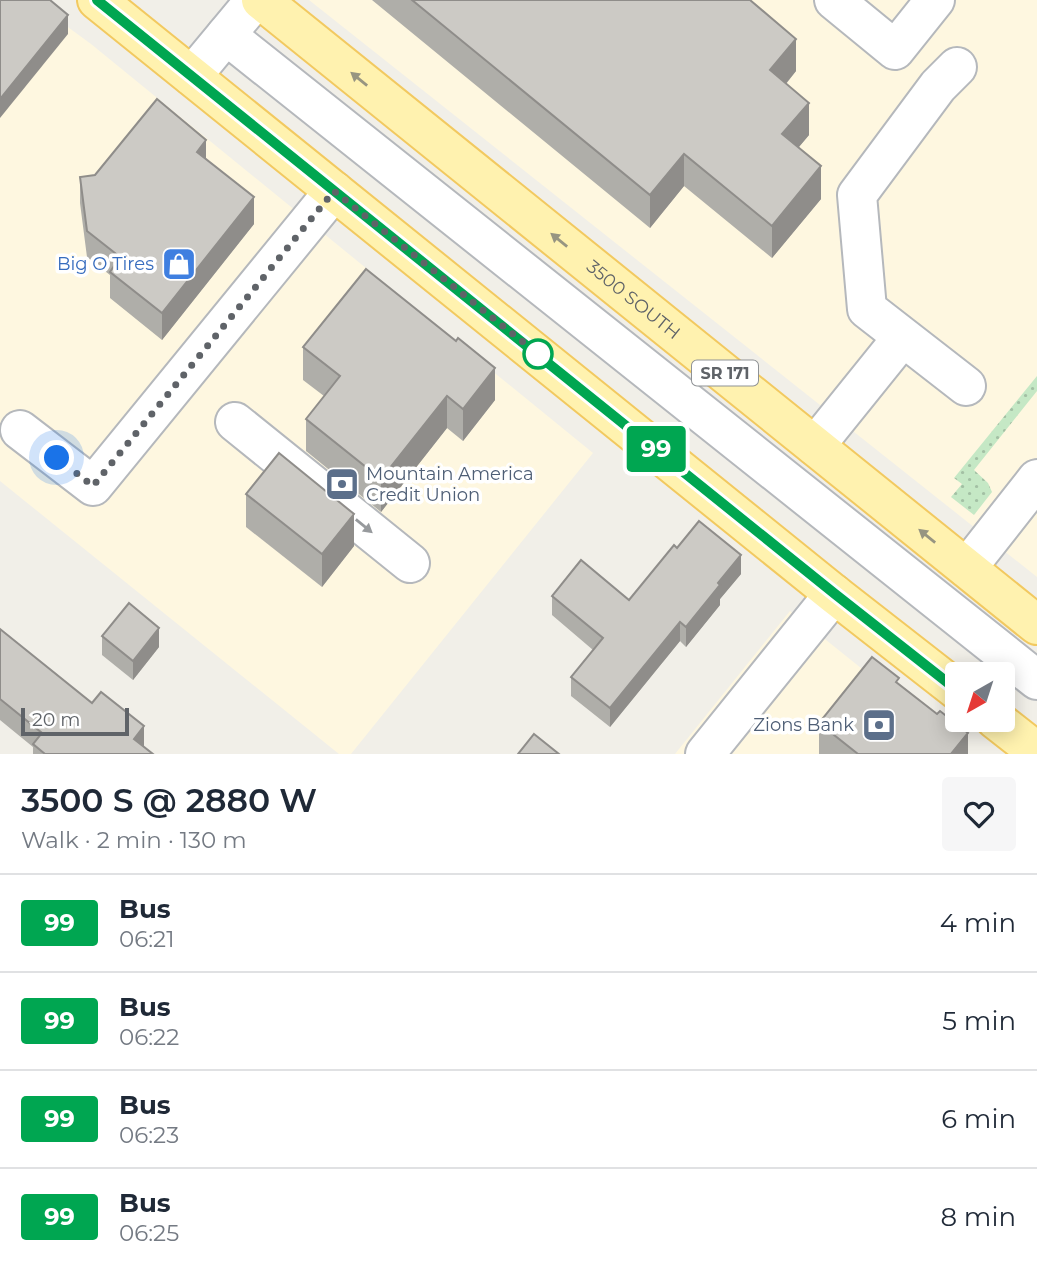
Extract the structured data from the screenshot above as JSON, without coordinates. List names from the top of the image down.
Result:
{
  "streets": {
    "main road": ["3500 SOUTH", "SR 171"]
  },
  "places": {
    "shop": ["Big O Tires"],
    "bank": ["Mountain America Credit Union", "Zions Bank"]
  },
  "lines": ["bus line 99"],
  "scale_bar": "20 m",
  "north": "bottom left",
  "page": {
    "on_map": "99",
    "scale": "20 m",
    "heading": ["3500 S @ 2880 W", "Walk · 2 min · 130 m"],
    "list": [
      {
        "mark": "99",
        "name": "Bus",
        "note": "06:21",
        "value": "4 min"
      },
      {
        "mark": "99",
        "name": "Bus",
        "note": "06:22",
        "value": "5 min"
      },
      {
        "mark": "99",
        "name": "Bus",
        "note": "06:23",
        "value": "6 min"
      },
      {
        "mark": "99",
        "name": "Bus",
        "note": "06:25",
        "value": "8 min"
      }
    ]
  }
}
